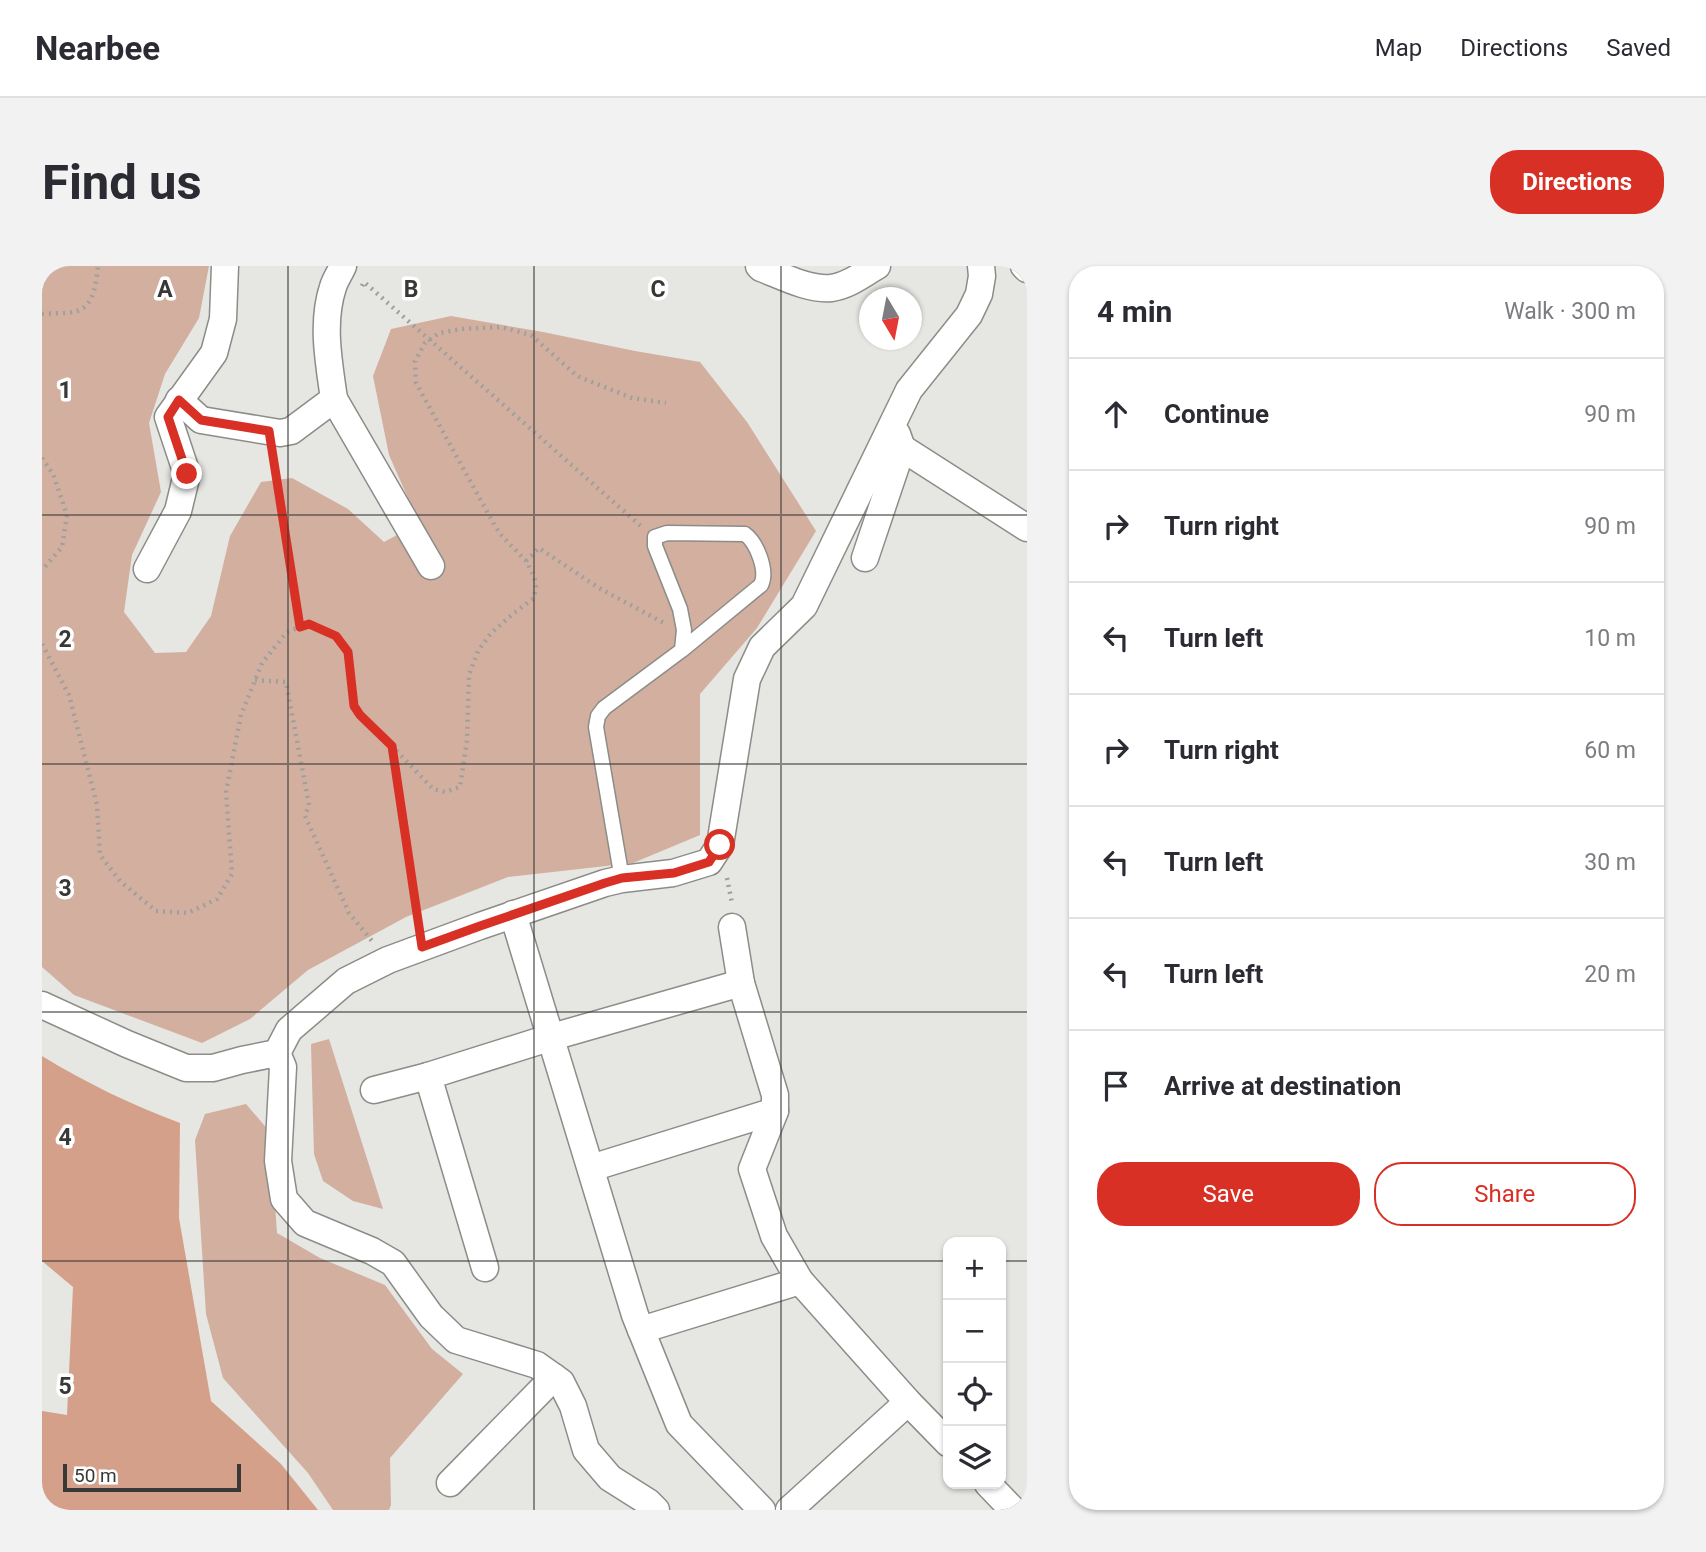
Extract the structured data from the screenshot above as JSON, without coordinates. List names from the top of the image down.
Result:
{
  "scale_bar": "50 m",
  "north": "bottom",
  "page": {
    "header": "Nearbee",
    "nav": ["Map", "Directions", "Saved"],
    "buttons": [
      "Directions",
      ["Save", "Share"]
    ],
    "title": "Find us",
    "heading": ["4 min", "Walk · 300 m"],
    "list": [
      ["Continue", "90 m"],
      ["Turn right", "90 m"],
      ["Turn left", "10 m"],
      ["Turn right", "60 m"],
      ["Turn left", "30 m"],
      ["Turn left", "20 m"],
      "Arrive at destination"
    ],
    "map_buttons": ["+", "−"],
    "scale": "50 m"
  },
  "grid": {
    "columns": ["A", "B", "C"],
    "rows": [
      "1",
      "2",
      "3",
      "4",
      "5"
    ]
  }
}
